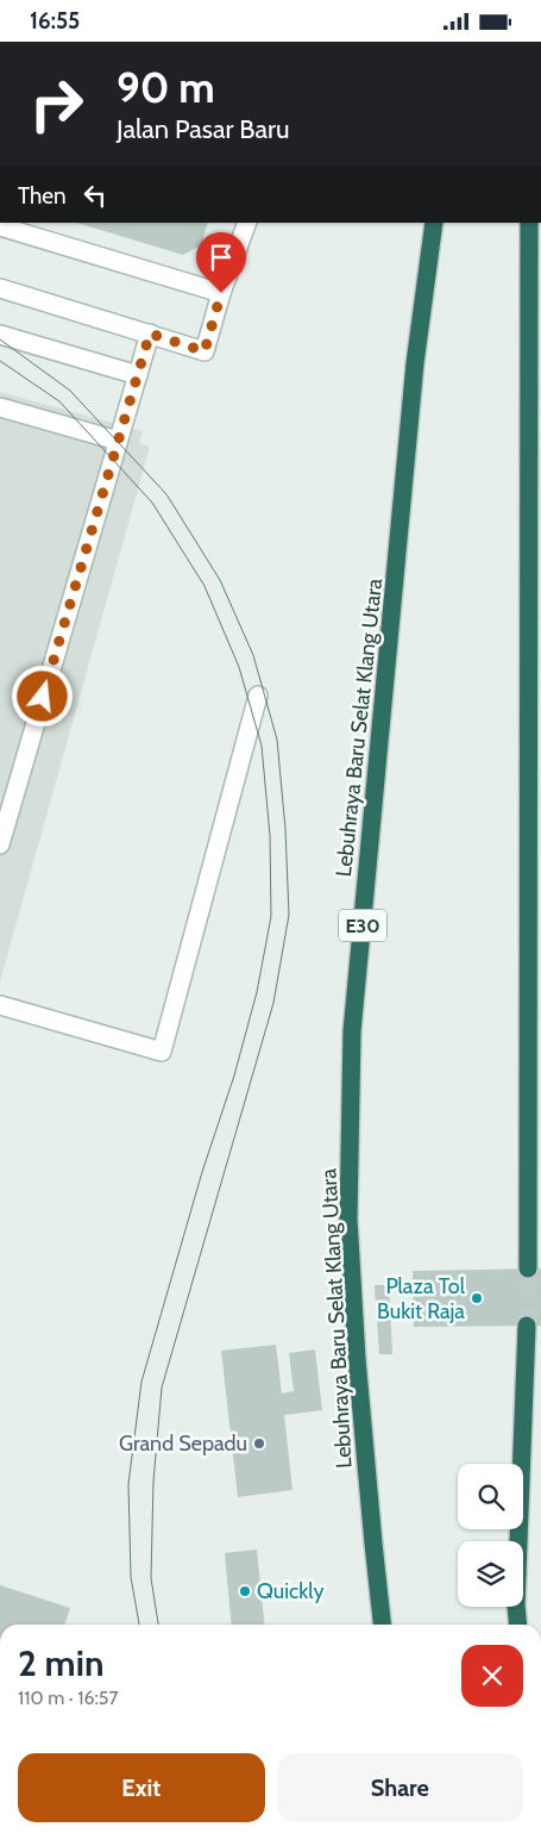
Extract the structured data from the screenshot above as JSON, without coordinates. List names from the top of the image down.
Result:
{
  "streets": {
    "highway": ["Lebuhraya Baru Selat Klang Utara", "E30"]
  },
  "places": ["Plaza Tol Bukit Raja", "Grand Sepadu", "Quickly"],
  "page": {
    "status": "16:55",
    "turn": ["90 m", "Jalan Pasar Baru"],
    "then": "Then",
    "heading": ["2 min", "110 m · 16:57"],
    "buttons": ["Exit", "Share"]
  }
}
